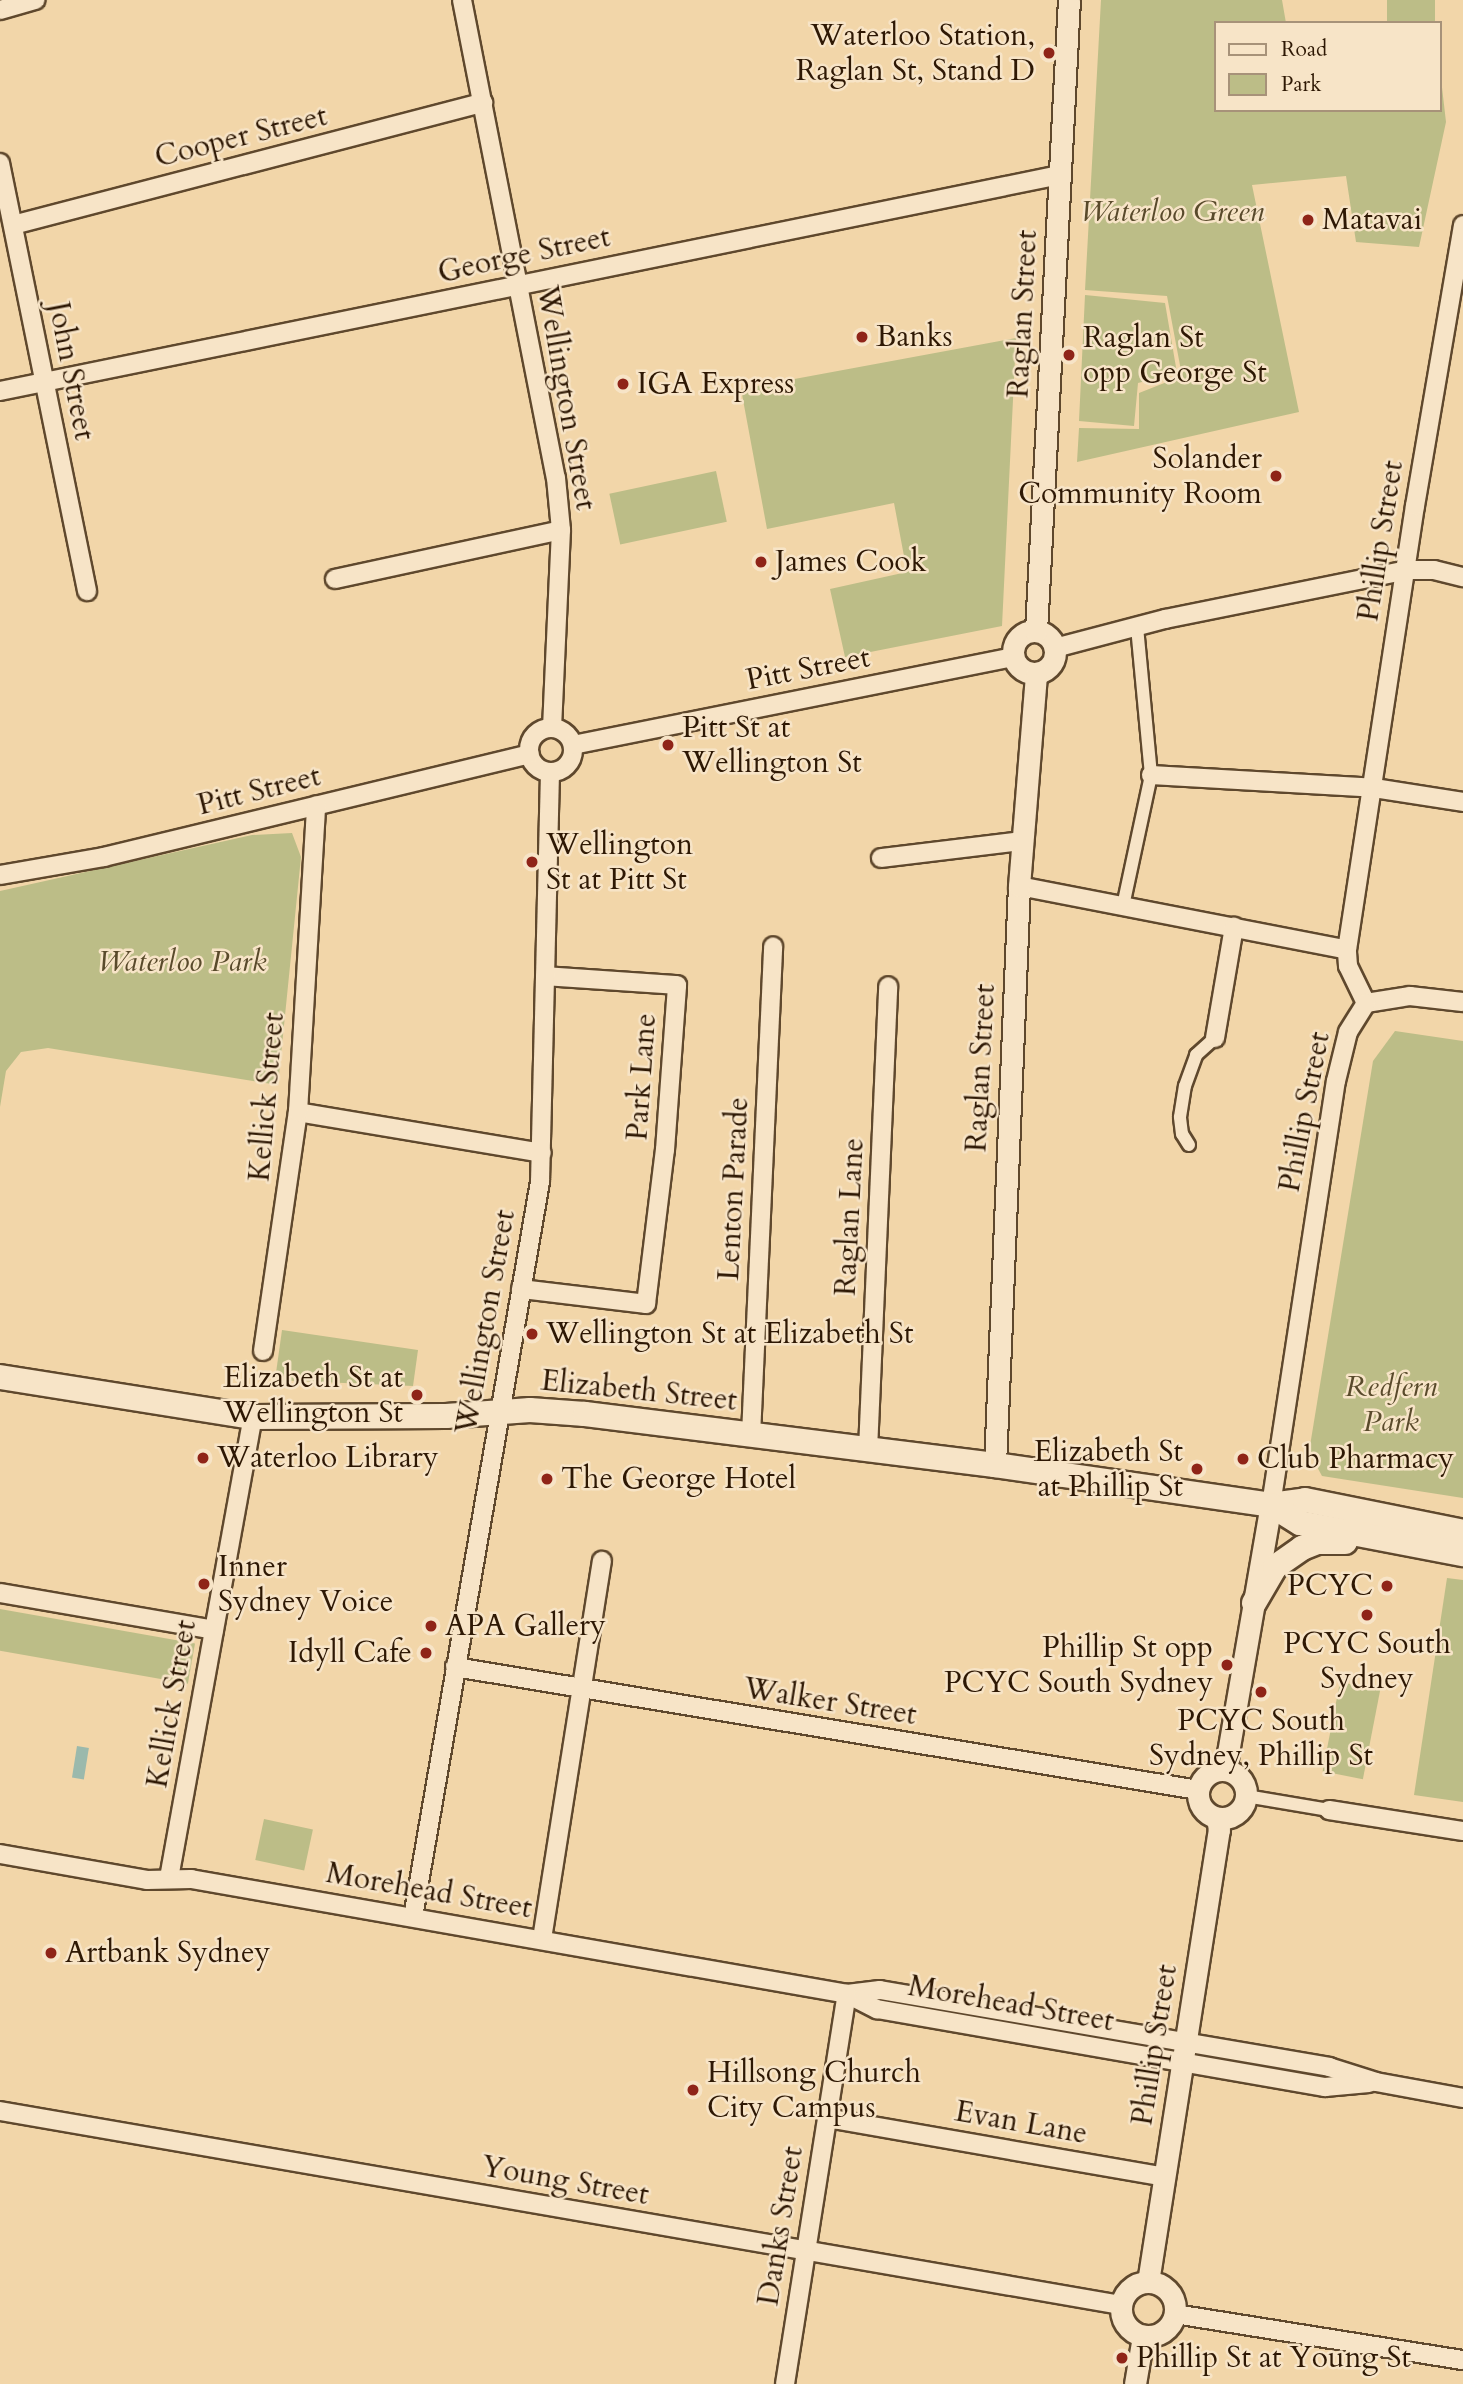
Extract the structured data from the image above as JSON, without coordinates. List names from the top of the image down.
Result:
{
  "streets": {
    "main road": ["Elizabeth Street"],
    "street": [
      "Cooper Street",
      "George Street",
      "Raglan Street",
      "John Street",
      "Wellington Street",
      "Phillip Street",
      "Pitt Street",
      "Park Lane",
      "Kellick Street",
      "Lenton Parade",
      "Raglan Lane",
      "Walker Street",
      "Morehead Street",
      "Evan Lane",
      "Young Street",
      "Danks Street"
    ]
  },
  "crossings": [
    ["Cooper Street", "John Street"],
    ["Cooper Street", "Wellington Street"],
    ["George Street", "Raglan Street"],
    ["George Street", "John Street"],
    ["George Street", "Wellington Street"],
    ["Raglan Street", "Pitt Street"],
    ["Raglan Street", "Elizabeth Street"],
    ["Wellington Street", "Pitt Street"],
    ["Wellington Street", "Park Lane"],
    ["Wellington Street", "Elizabeth Street"],
    ["Wellington Street", "Walker Street"],
    ["Wellington Street", "Morehead Street"],
    ["Phillip Street", "Elizabeth Street"],
    ["Phillip Street", "Walker Street"],
    ["Phillip Street", "Morehead Street"],
    ["Phillip Street", "Evan Lane"],
    ["Phillip Street", "Young Street"],
    ["Pitt Street", "Kellick Street"],
    ["Kellick Street", "Elizabeth Street"],
    ["Kellick Street", "Morehead Street"],
    ["Lenton Parade", "Elizabeth Street"],
    ["Raglan Lane", "Elizabeth Street"],
    ["Morehead Street", "Danks Street"],
    ["Evan Lane", "Danks Street"],
    ["Young Street", "Danks Street"]
  ],
  "parks": ["Waterloo Green", "Waterloo Park", "Redfern Park"],
  "places": [
    "Waterloo Station, Raglan St, Stand D",
    "Matavai",
    "Banks",
    "Raglan St opp George St",
    "IGA Express",
    "Solander Community Room",
    "James Cook",
    "Pitt St at Wellington St",
    "Wellington St at Pitt St",
    "Wellington St at Elizabeth St",
    "Elizabeth St at Wellington St",
    "Waterloo Library",
    "Club Pharmacy",
    "Elizabeth St at Phillip St",
    "The George Hotel",
    "Inner Sydney Voice",
    "PCYC",
    "PCYC South Sydney",
    "APA Gallery",
    "Idyll Cafe",
    "Phillip St opp PCYC South Sydney",
    "PCYC South Sydney, Phillip St",
    "Artbank Sydney",
    "Hillsong Church City Campus",
    "Phillip St at Young St"
  ],
  "legend": ["Road", "Park"]
}
